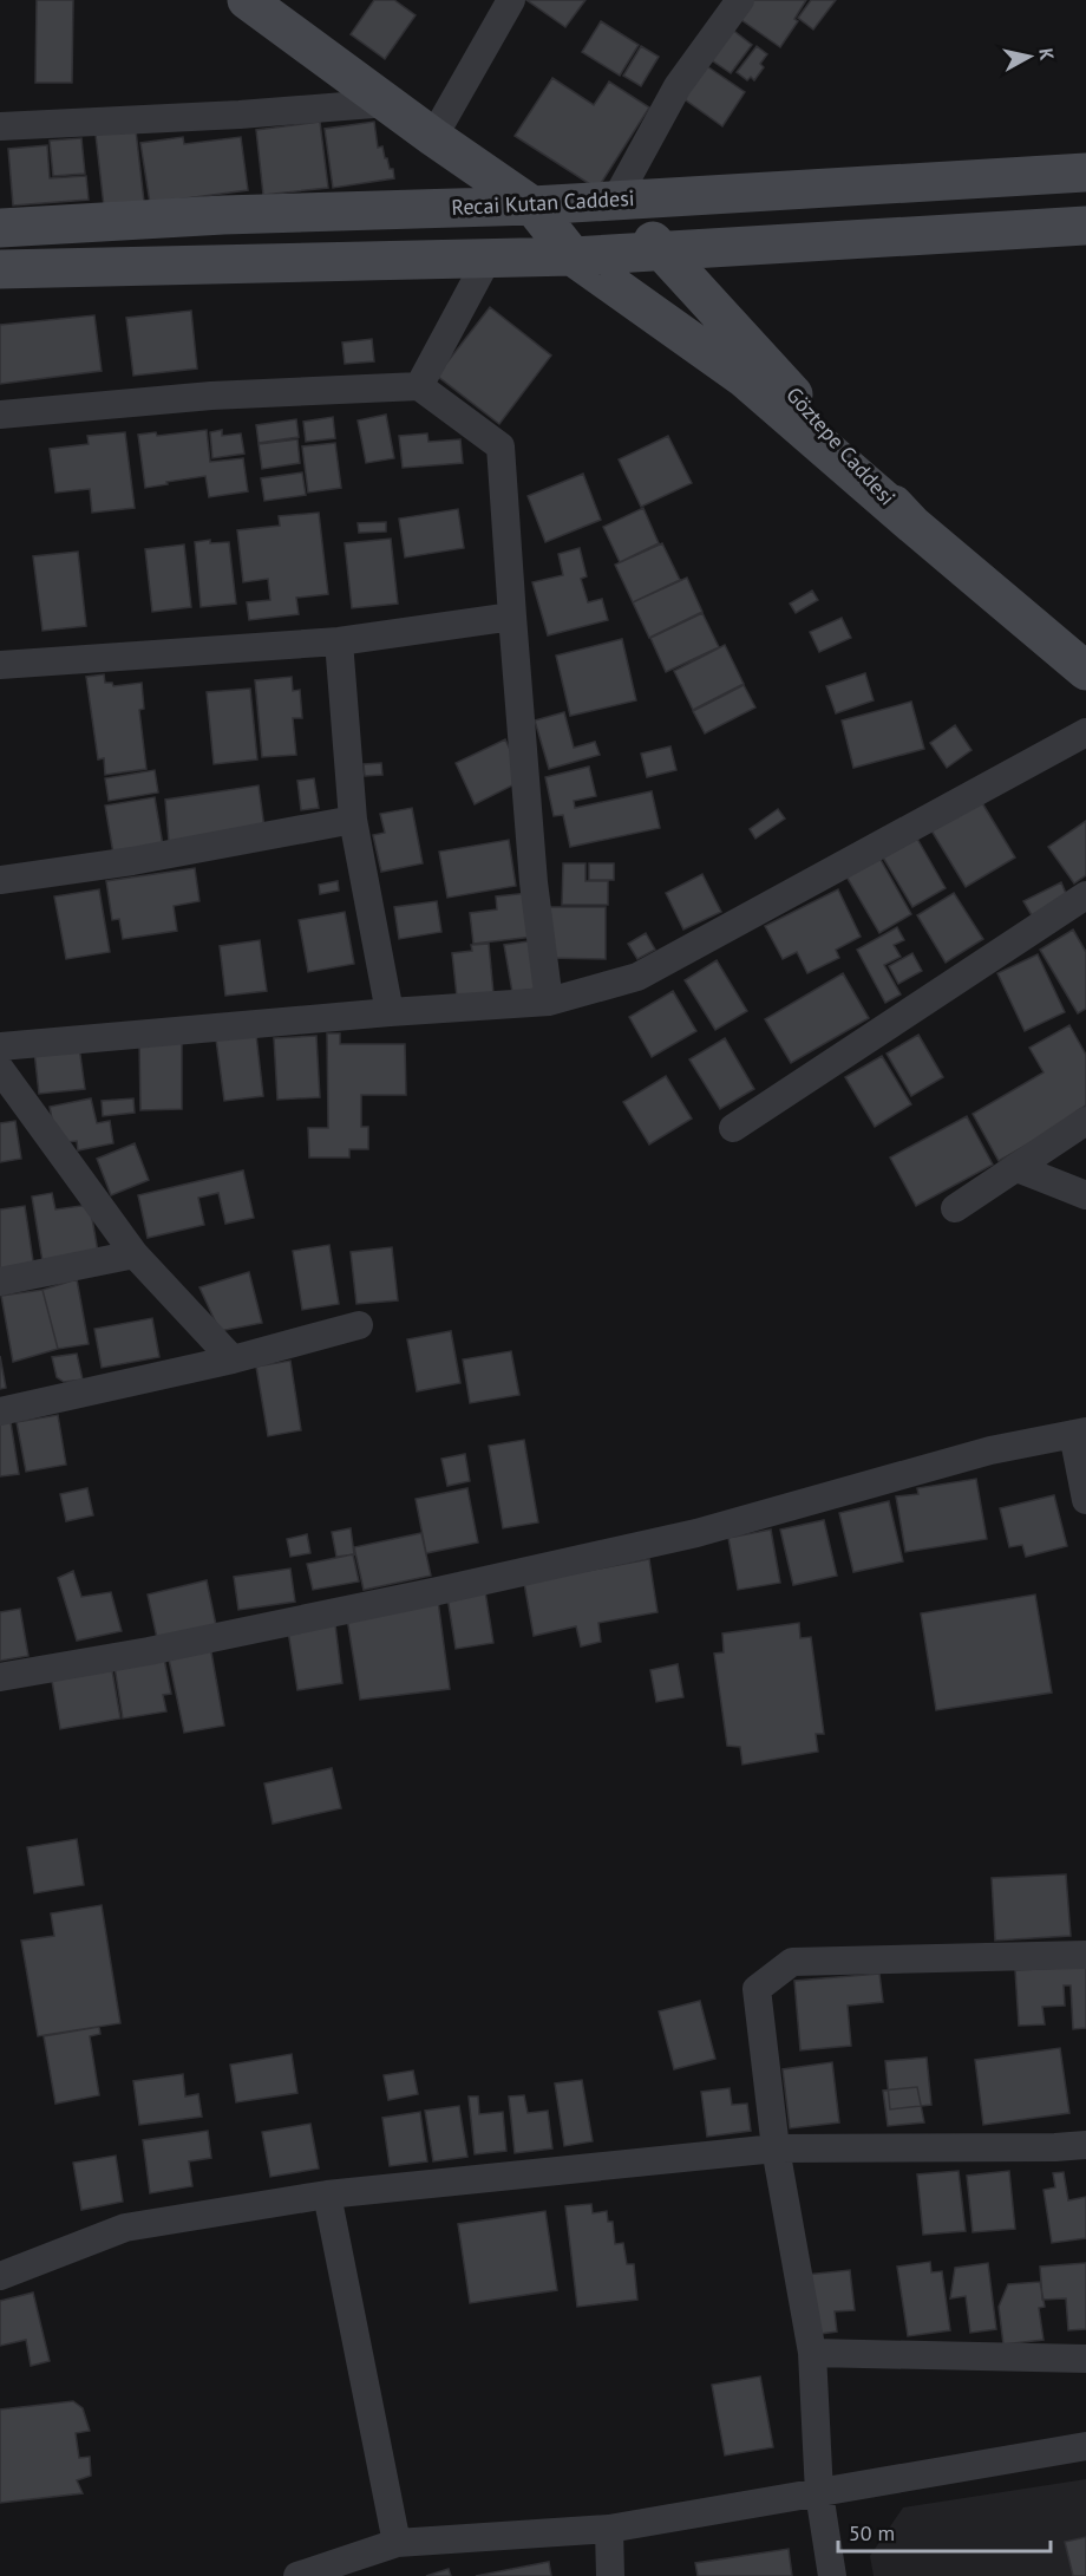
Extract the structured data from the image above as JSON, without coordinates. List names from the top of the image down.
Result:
{
  "streets": {
    "main road": ["Recai Kutan Caddesi", "Göztepe Caddesi"]
  },
  "crossings": [
    ["Recai Kutan Caddesi", "Göztepe Caddesi"]
  ],
  "scale_bar": "50 m",
  "north": "right"
}
